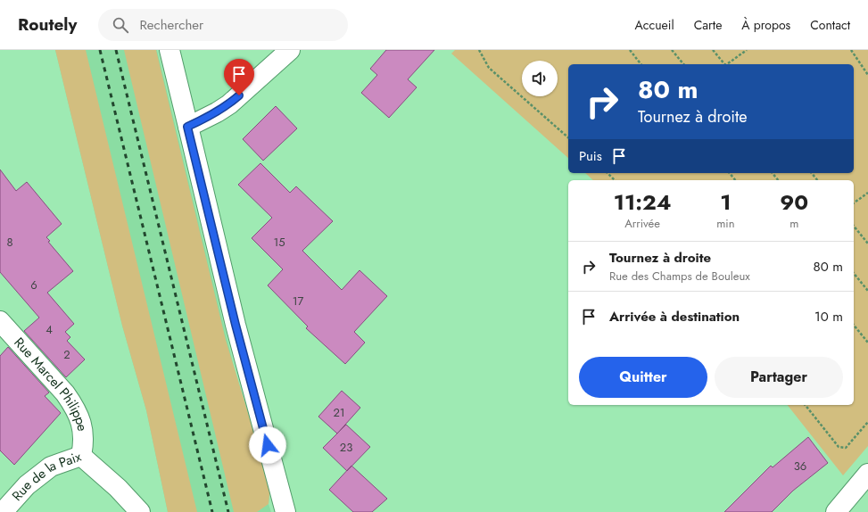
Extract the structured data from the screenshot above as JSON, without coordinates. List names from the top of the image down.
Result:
{
  "streets": {
    "street": ["Rue Marcel Philippe", "Rue de la Paix"]
  },
  "crossings": [
    ["Rue Marcel Philippe", "Rue de la Paix"]
  ],
  "house_numbers": [
    "8",
    "15",
    "6",
    "17",
    "4",
    "2",
    "21",
    "23",
    "36"
  ],
  "page": {
    "header": "Routely",
    "search": "Rechercher",
    "nav": [
      "Accueil",
      "Carte",
      "À propos",
      "Contact"
    ],
    "turn": ["80 m", "Tournez à droite"],
    "then": "Puis",
    "eta": [
      "11:24",
      "Arrivée",
      "1",
      "min",
      "90",
      "m"
    ],
    "list": [
      {
        "name": "Tournez à droite",
        "note": "Rue des Champs de Bouleux",
        "value": "80 m"
      },
      {
        "name": "Arrivée à destination",
        "value": "10 m"
      }
    ],
    "buttons": ["Quitter", "Partager"]
  }
}
